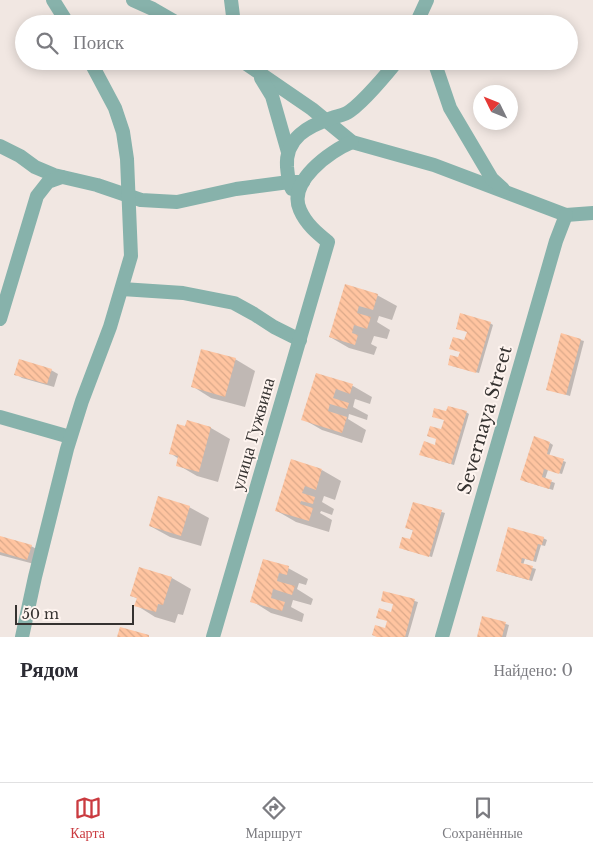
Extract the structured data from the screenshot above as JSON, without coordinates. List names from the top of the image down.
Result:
{
  "streets": {
    "street": ["Severnaya Street", "улица Гужвина"]
  },
  "scale_bar": "50 m",
  "north": "top left",
  "page": {
    "search": "Поиск",
    "scale": "50 m",
    "heading": ["Рядом", "Найдено: 0"],
    "nav": ["Карта", "Маршрут", "Сохранённые"]
  }
}
